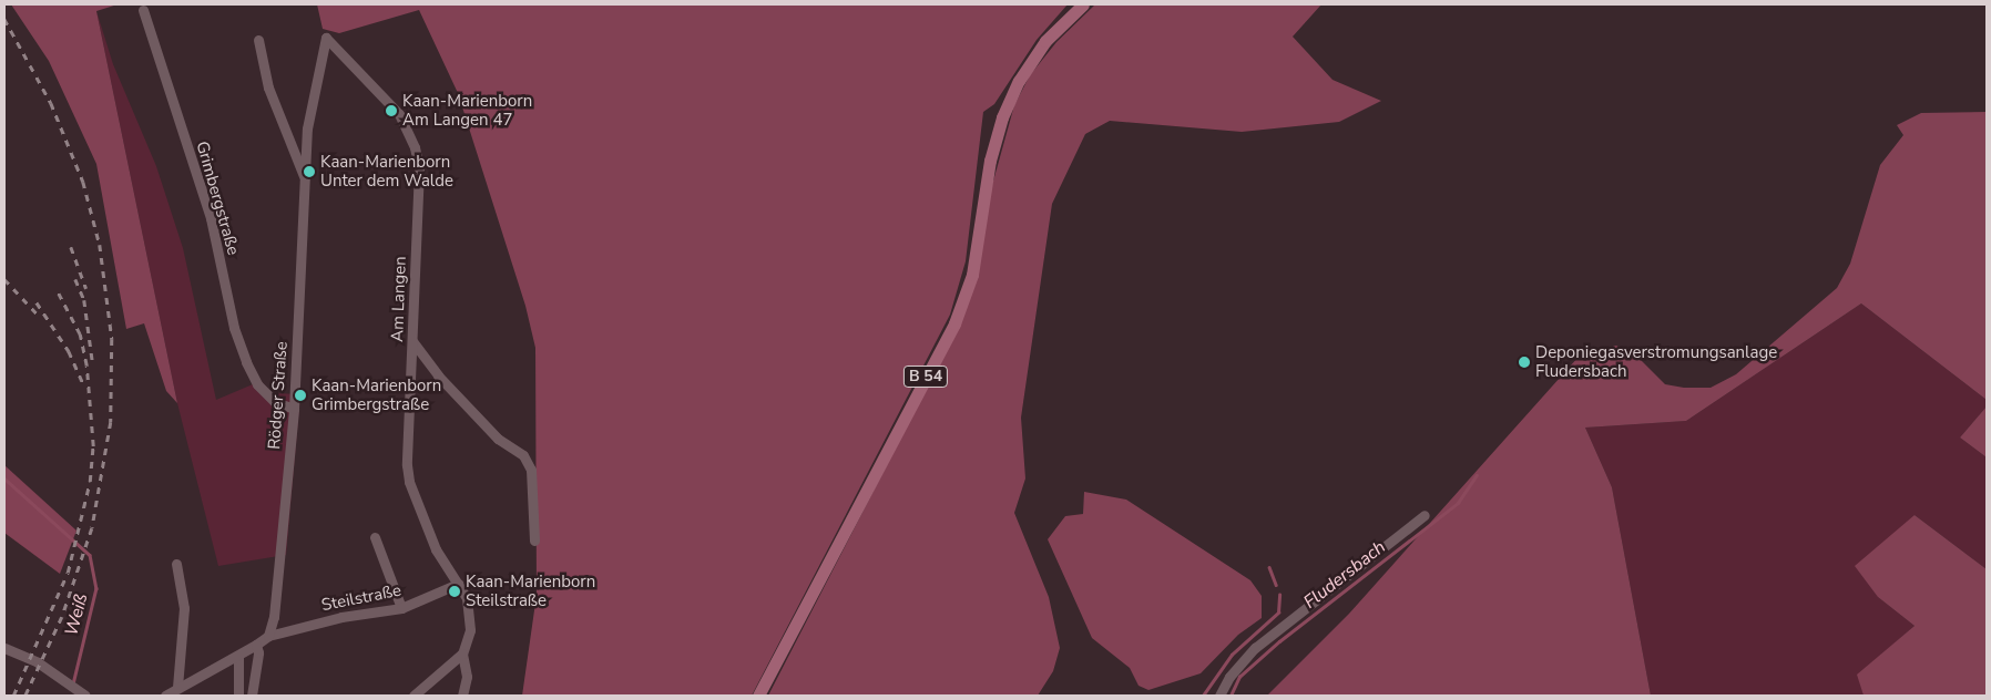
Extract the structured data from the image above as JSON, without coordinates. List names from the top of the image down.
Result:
{
  "streets": {
    "main road": ["B 54"],
    "street": [
      "Grimbergstraße",
      "Am Langen",
      "Rödger Straße",
      "Steilstraße"
    ]
  },
  "crossings": [
    ["Grimbergstraße", "Rödger Straße"],
    ["Am Langen", "Rödger Straße"],
    ["Am Langen", "Steilstraße"],
    ["Rödger Straße", "Steilstraße"]
  ],
  "water": ["Fludersbach", "Weiß"],
  "places": [
    "Kaan-Marienborn Am Langen 47",
    "Kaan-Marienborn Unter dem Walde",
    "Deponiegasverstromungsanlage Fludersbach",
    "Kaan-Marienborn Grimbergstraße",
    "Kaan-Marienborn Steilstraße"
  ]
}
